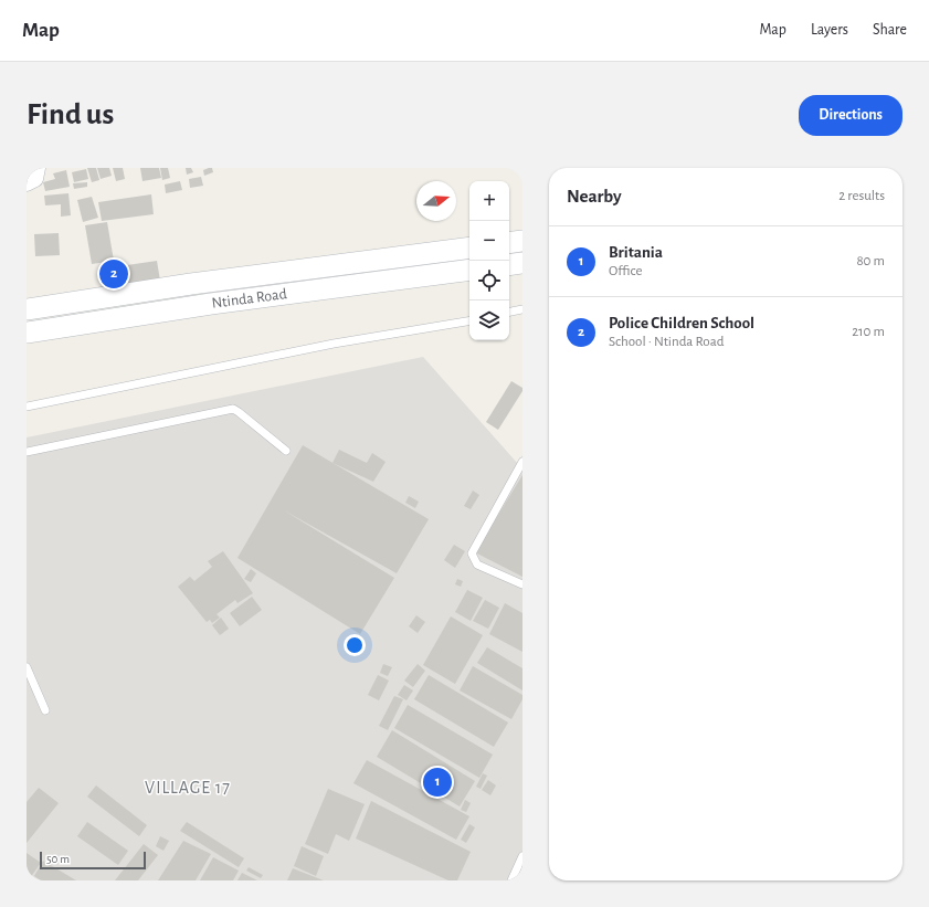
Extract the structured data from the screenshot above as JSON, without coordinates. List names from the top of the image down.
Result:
{
  "streets": {
    "main road": ["Ntinda Road"]
  },
  "districts": ["VILLAGE 17"],
  "scale_bar": "50 m",
  "north": "right",
  "page": {
    "header": "Map",
    "nav": ["Map", "Layers", "Share"],
    "buttons": "Directions",
    "title": "Find us",
    "heading": ["Nearby", "2 results"],
    "map_buttons": ["+", "−"],
    "list": [
      {
        "mark": "1",
        "name": "Britania",
        "note": "Office",
        "value": "80 m"
      },
      {
        "mark": "2",
        "name": "Police Children School",
        "note": "School · Ntinda Road",
        "value": "210 m"
      }
    ],
    "pins": ["2", "1"],
    "scale": "50 m"
  }
}
